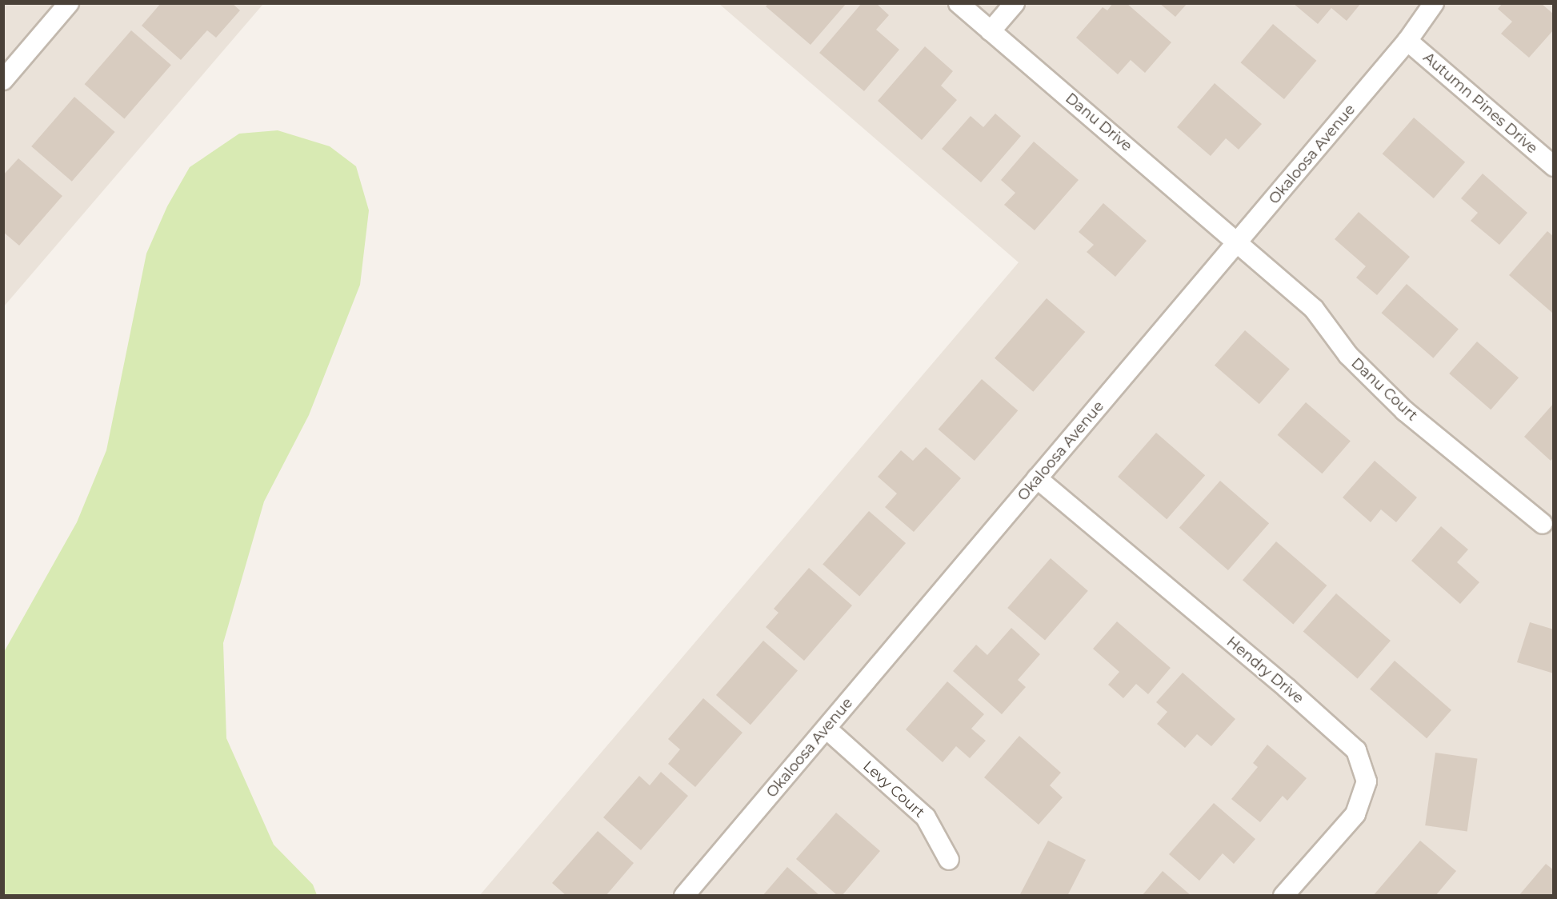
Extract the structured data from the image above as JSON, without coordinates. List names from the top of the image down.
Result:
{
  "streets": {
    "street": [
      "Autumn Pines Drive",
      "Danu Drive",
      "Okaloosa Avenue",
      "Danu Court",
      "Hendry Drive",
      "Levy Court"
    ]
  },
  "crossings": [
    ["Autumn Pines Drive", "Okaloosa Avenue"],
    ["Danu Drive", "Okaloosa Avenue"],
    ["Danu Drive", "Danu Court"],
    ["Okaloosa Avenue", "Danu Court"],
    ["Okaloosa Avenue", "Hendry Drive"],
    ["Okaloosa Avenue", "Levy Court"]
  ]
}
